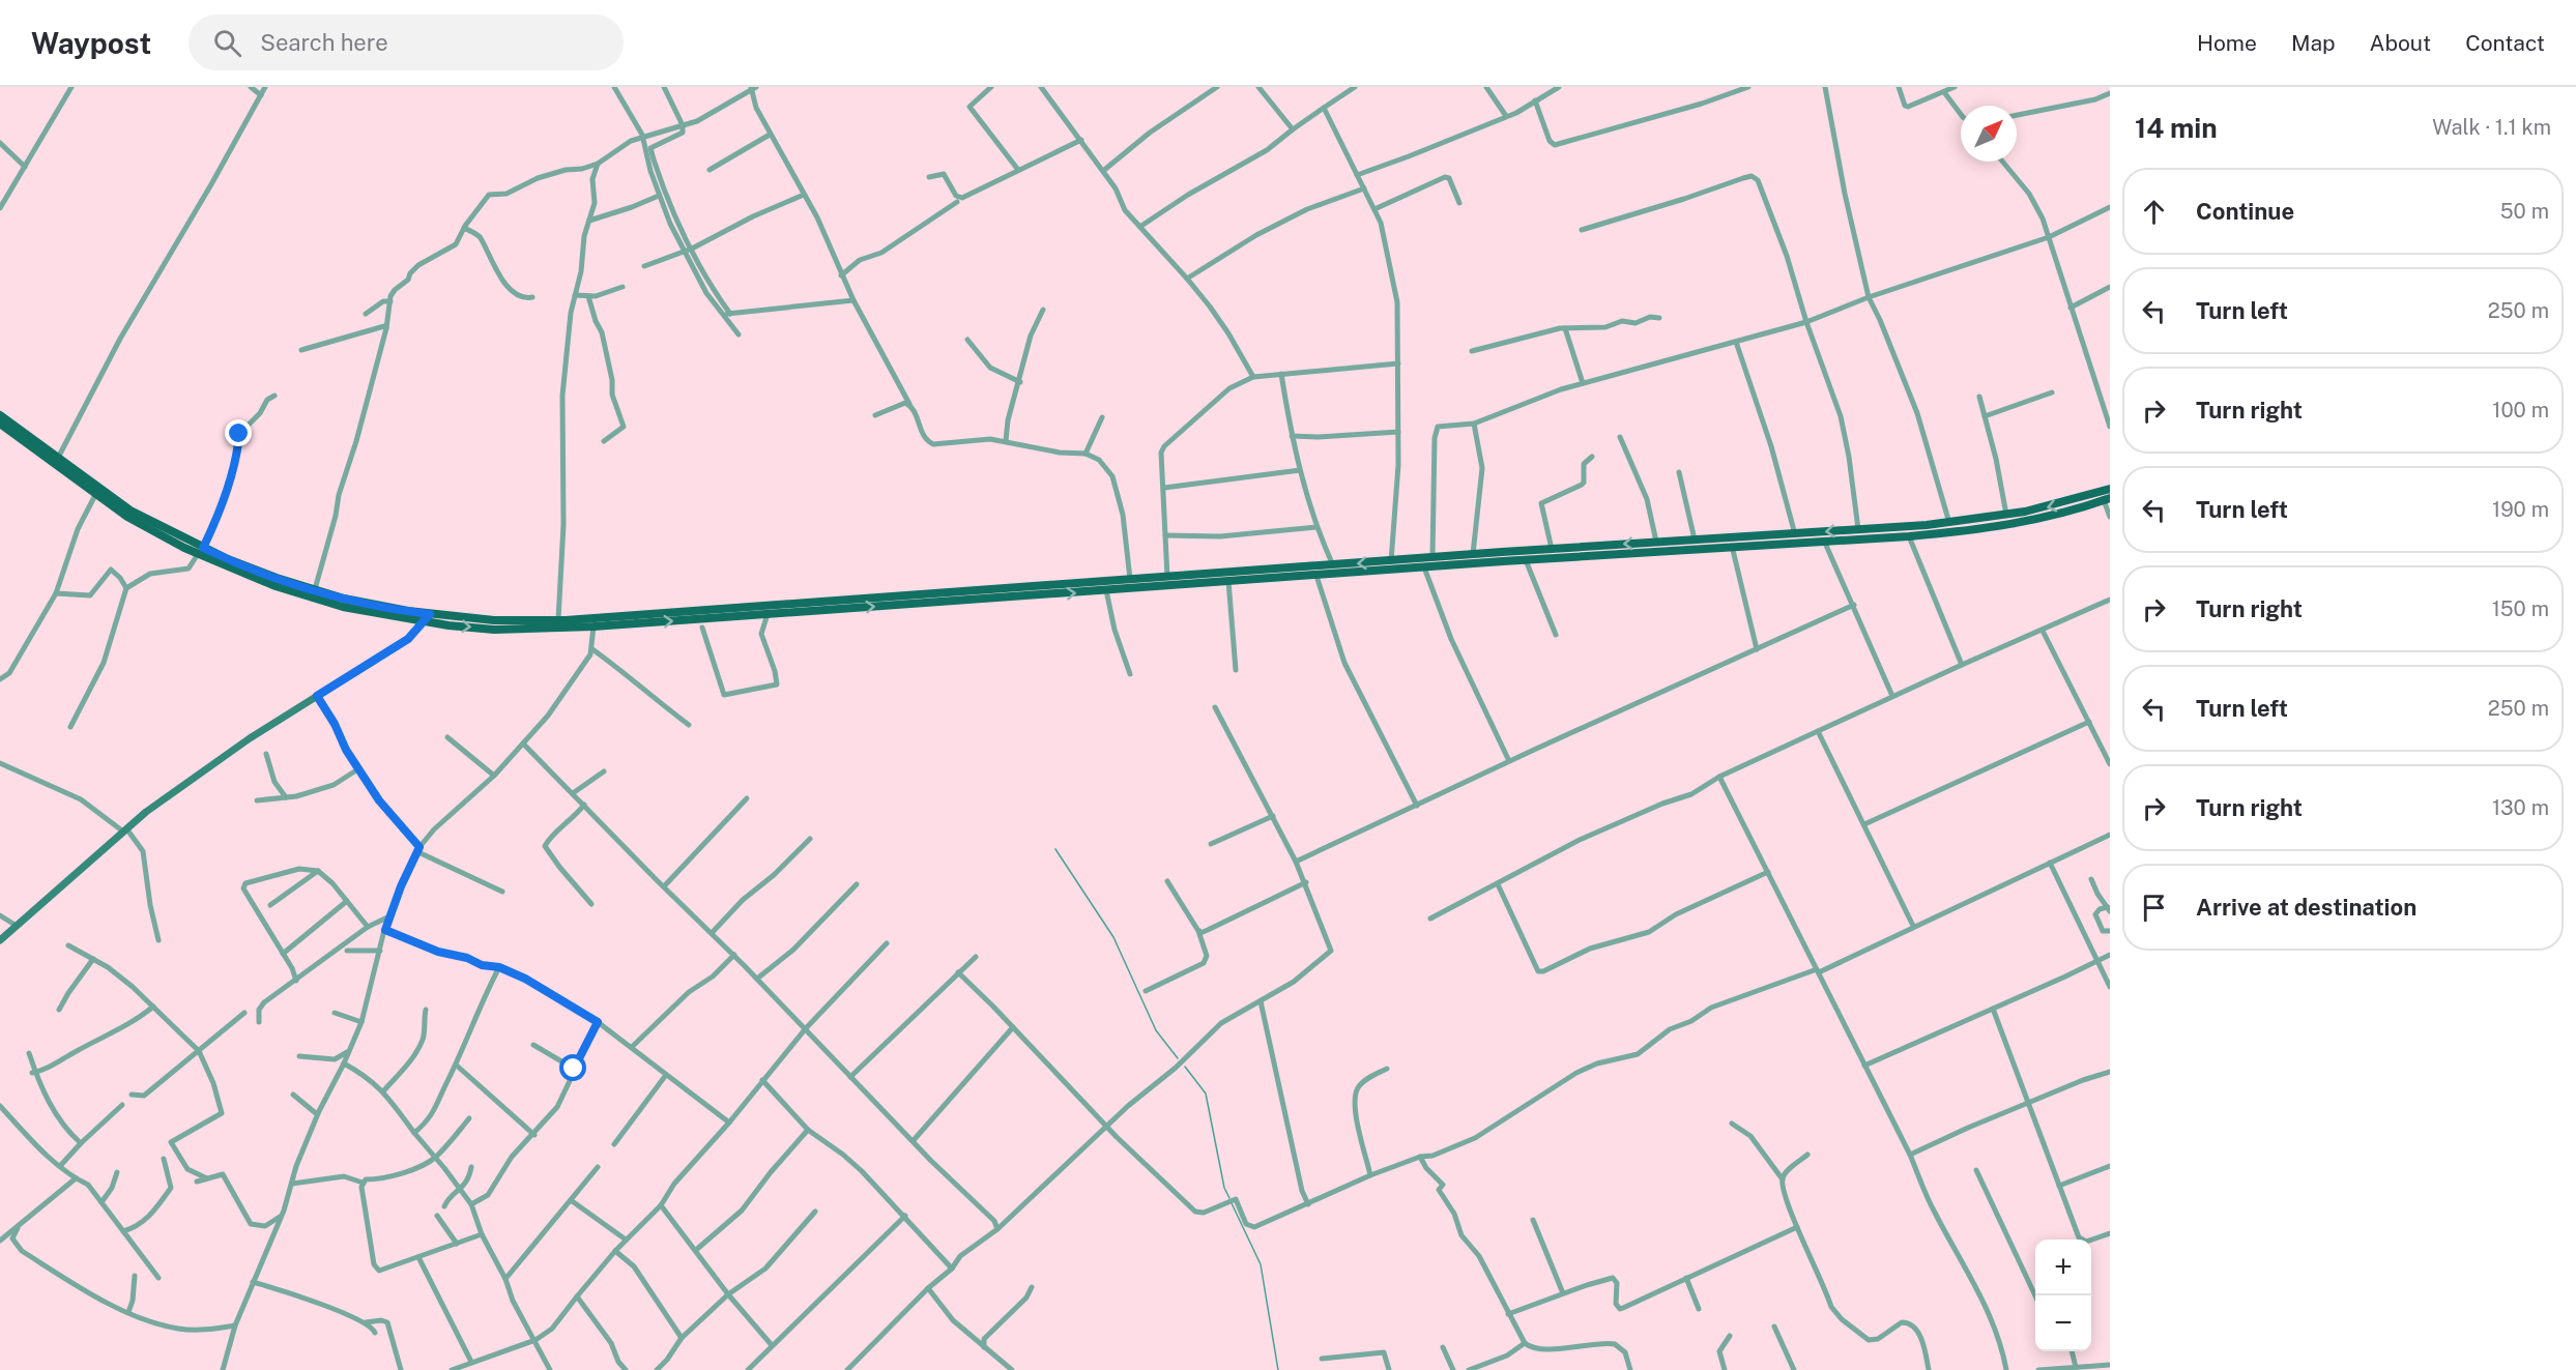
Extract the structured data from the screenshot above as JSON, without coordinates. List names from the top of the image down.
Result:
{
  "north": "top right",
  "page": {
    "header": "Waypost",
    "search": "Search here",
    "nav": [
      "Home",
      "Map",
      "About",
      "Contact"
    ],
    "heading": ["14 min", "Walk · 1.1 km"],
    "list": [
      ["Continue", "50 m"],
      ["Turn left", "250 m"],
      ["Turn right", "100 m"],
      ["Turn left", "190 m"],
      ["Turn right", "150 m"],
      ["Turn left", "250 m"],
      ["Turn right", "130 m"],
      "Arrive at destination"
    ],
    "map_buttons": ["+", "−"]
  }
}
